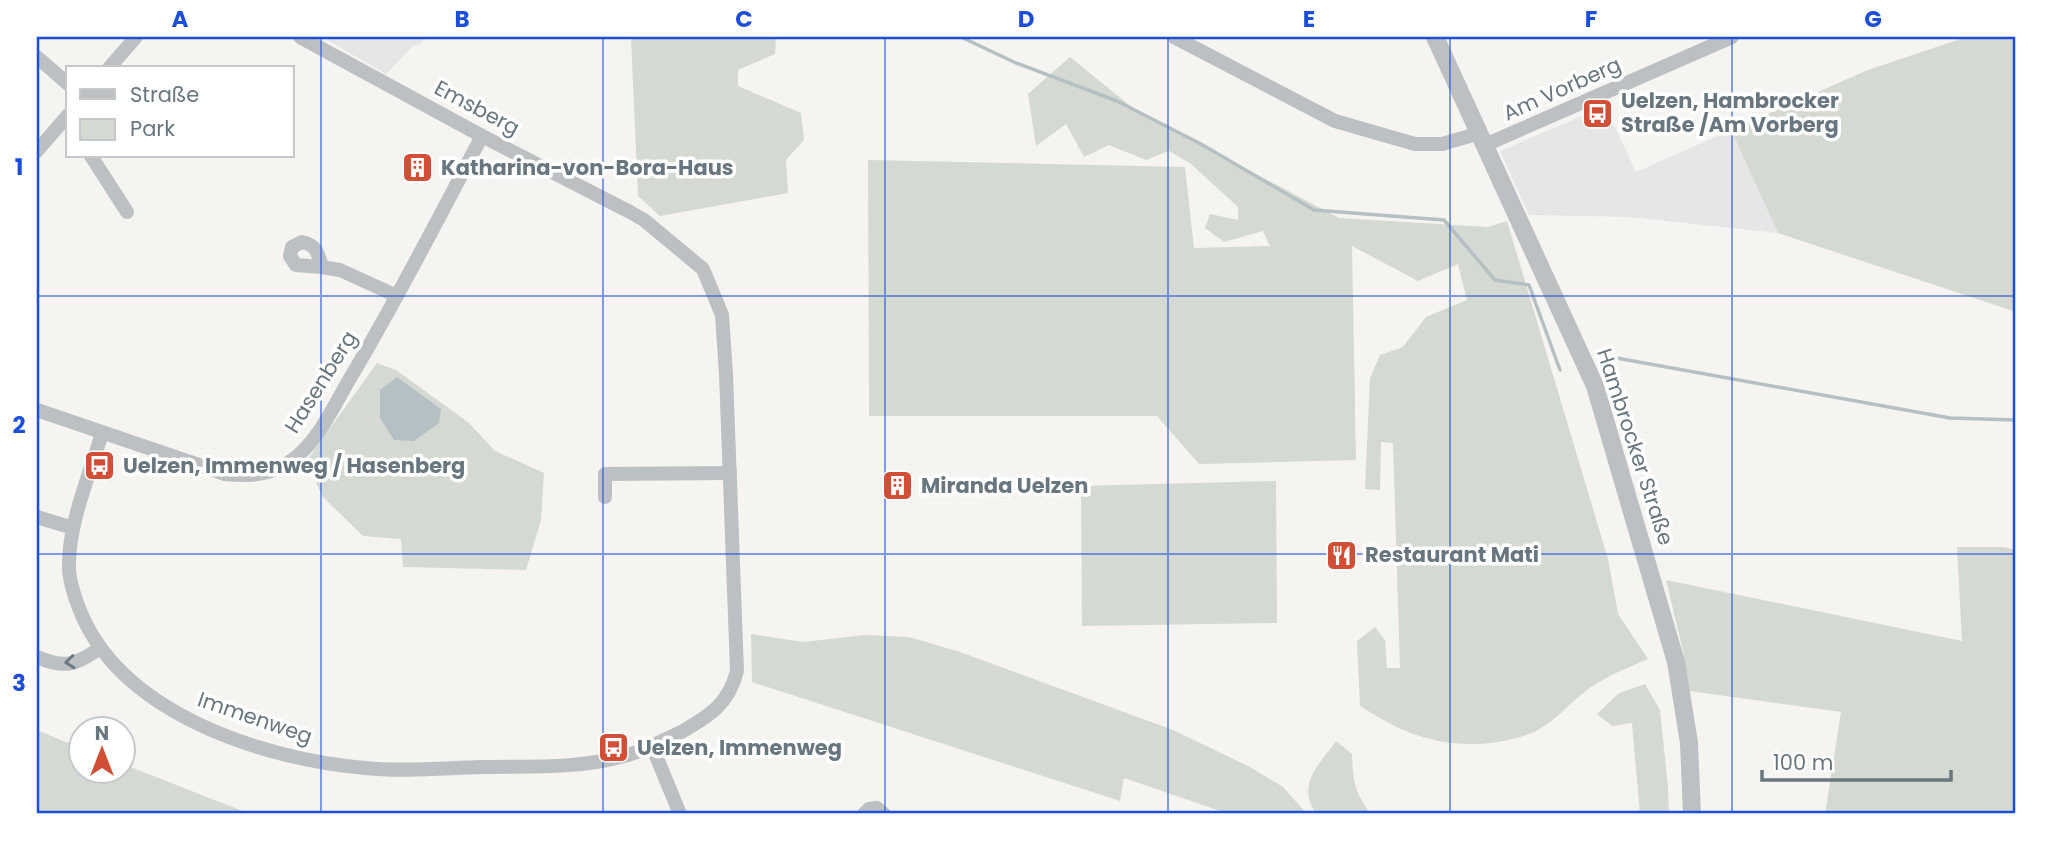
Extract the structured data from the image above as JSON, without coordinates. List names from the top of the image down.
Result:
{
  "streets": {
    "street": [
      "Am Vorberg",
      "Emsberg",
      "Hasenberg",
      "Hambrocker Straße",
      "Immenweg"
    ]
  },
  "crossings": [
    ["Am Vorberg", "Hambrocker Straße"],
    ["Emsberg", "Hasenberg"],
    ["Emsberg", "Immenweg"],
    ["Hasenberg", "Immenweg"]
  ],
  "places": {
    "bus stop": ["Uelzen, Hambrocker Straße /Am Vorberg", "Uelzen, Immenweg / Hasenberg", "Uelzen, Immenweg"],
    "building": ["Katharina-von-Bora-Haus", "Miranda Uelzen"],
    "restaurant": ["Restaurant Mati"]
  },
  "legend": ["Straße", "Park"],
  "scale_bar": "100 m",
  "north": "top",
  "grid": {
    "columns": [
      "A",
      "B",
      "C",
      "D",
      "E",
      "F",
      "G"
    ],
    "rows": ["1", "2", "3"]
  }
}
